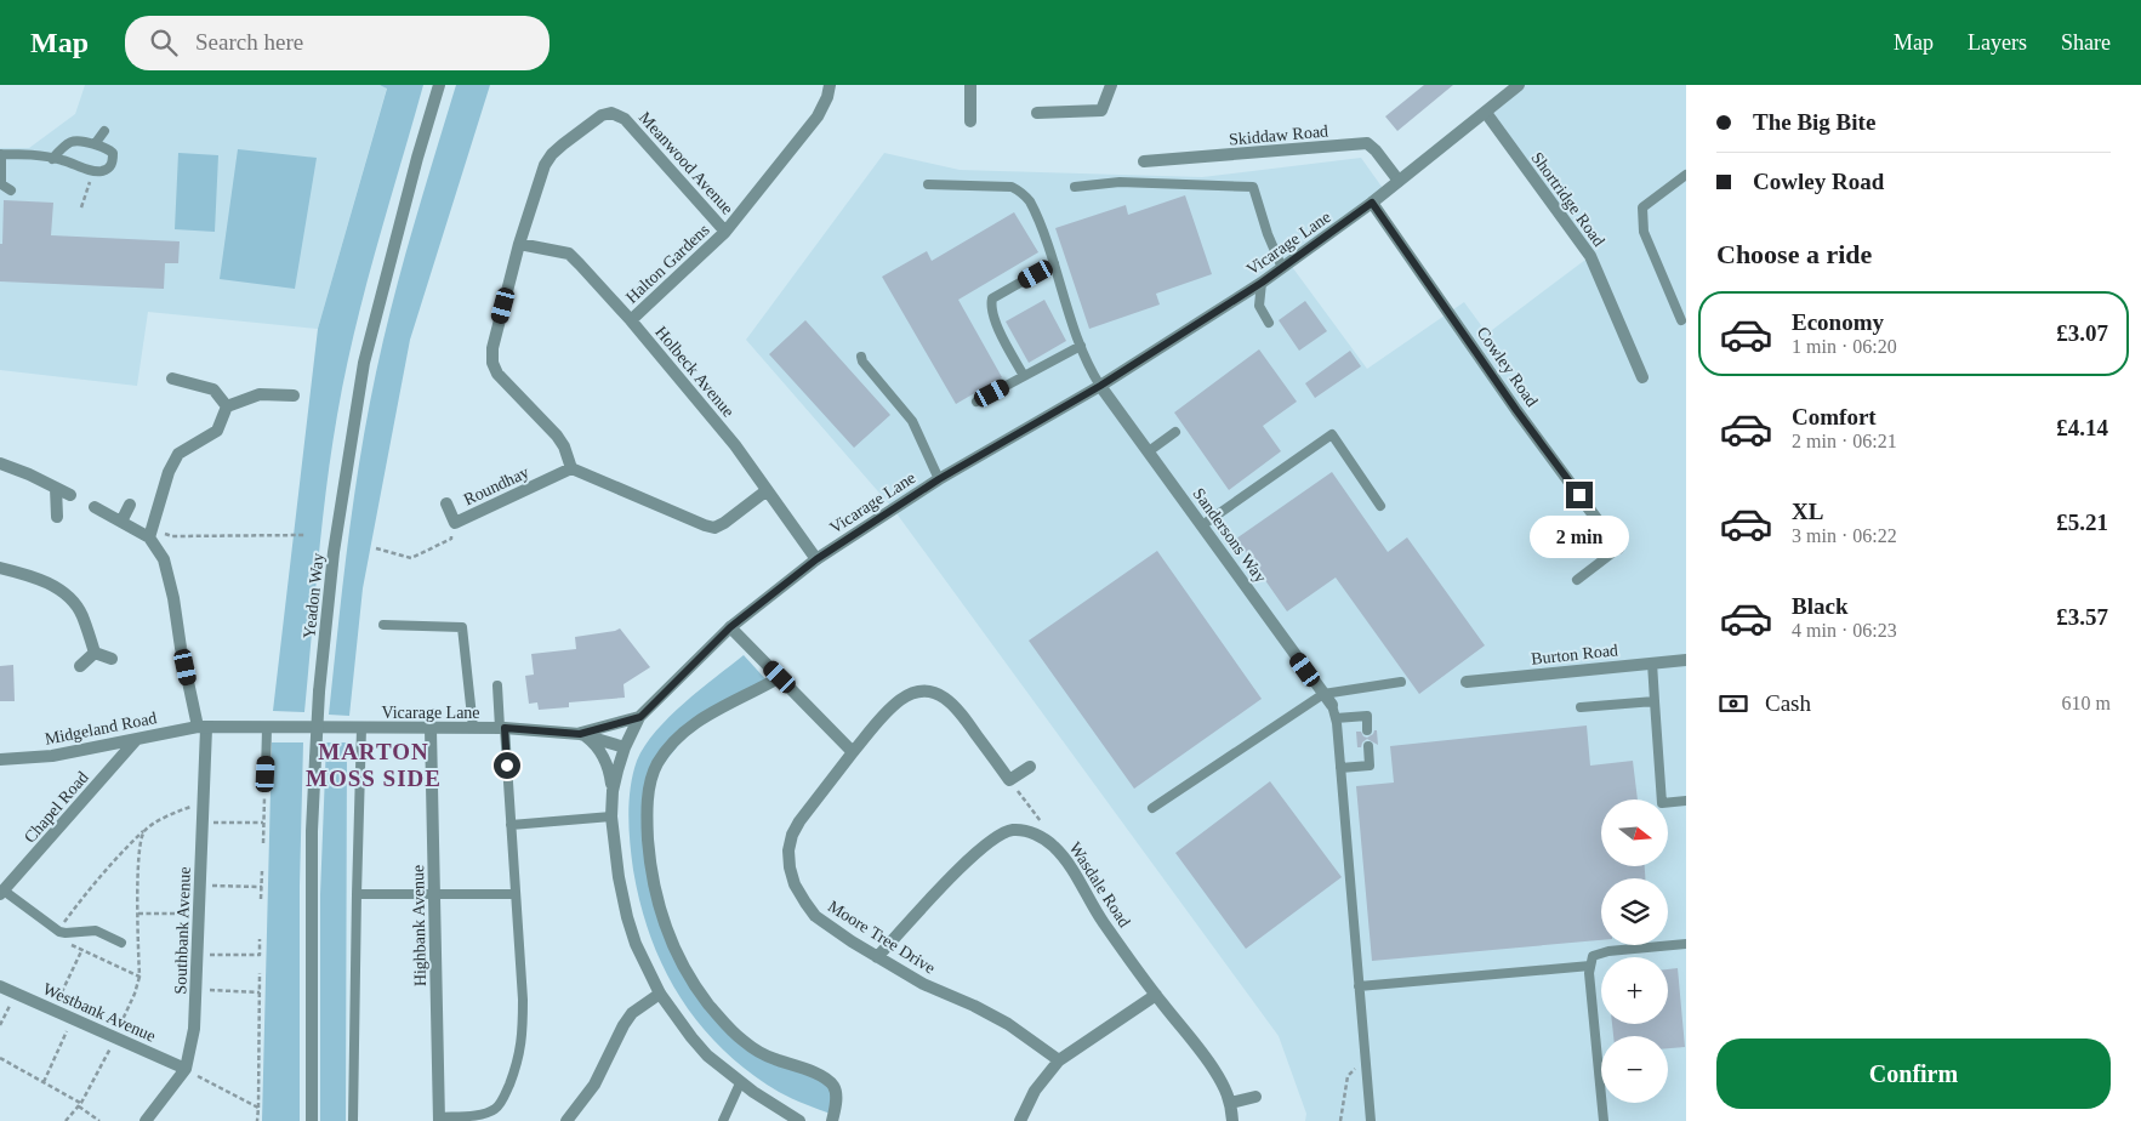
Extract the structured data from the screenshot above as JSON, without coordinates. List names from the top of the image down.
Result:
{
  "streets": {
    "street": [
      "Skiddaw Road",
      "Meanwood Avenue",
      "Shortridge Road",
      "Vicarage Lane",
      "Halton Gardens",
      "Cowley Road",
      "Holbeck Avenue",
      "Roundhay",
      "Sandersons Way",
      "Yeadon Way",
      "Burton Road",
      "Midgeland Road",
      "Chapel Road",
      "Wasdale Road",
      "Highbank Avenue",
      "Southbank Avenue",
      "Moore Tree Drive",
      "Westbank Avenue"
    ]
  },
  "crossings": [
    ["Skiddaw Road", "Vicarage Lane"],
    ["Meanwood Avenue", "Halton Gardens"],
    ["Meanwood Avenue", "Holbeck Avenue"],
    ["Meanwood Avenue", "Roundhay"],
    ["Shortridge Road", "Vicarage Lane"],
    ["Vicarage Lane", "Cowley Road"],
    ["Vicarage Lane", "Holbeck Avenue"],
    ["Vicarage Lane", "Sandersons Way"],
    ["Vicarage Lane", "Midgeland Road"],
    ["Vicarage Lane", "Highbank Avenue"],
    ["Vicarage Lane", "Southbank Avenue"],
    ["Halton Gardens", "Holbeck Avenue"],
    ["Midgeland Road", "Chapel Road"],
    ["Midgeland Road", "Southbank Avenue"],
    ["Southbank Avenue", "Westbank Avenue"]
  ],
  "districts": ["MARTON MOSS SIDE"],
  "north": "right",
  "page": {
    "header": "Map",
    "search": "Search here",
    "nav": ["Map", "Layers", "Share"],
    "banner": ["The Big Bite", "Cowley Road"],
    "heading": "Choose a ride",
    "list": [
      {
        "name": "Economy",
        "note": "1 min · 06:20",
        "value": "£3.07"
      },
      {
        "name": "Comfort",
        "note": "2 min · 06:21",
        "value": "£4.14"
      },
      {
        "name": "XL",
        "note": "3 min · 06:22",
        "value": "£5.21"
      },
      {
        "name": "Black",
        "note": "4 min · 06:23",
        "value": "£3.57"
      }
    ],
    "bubble": "2 min",
    "pay": ["Cash", "610 m"],
    "map_buttons": ["+", "−"],
    "buttons": "Confirm"
  }
}
